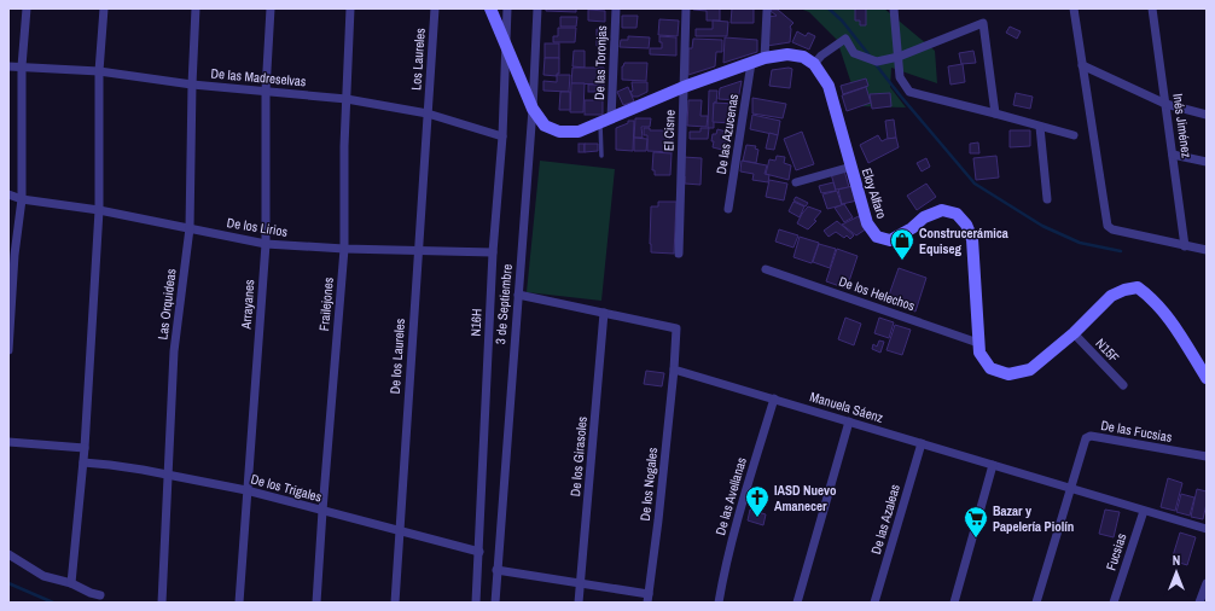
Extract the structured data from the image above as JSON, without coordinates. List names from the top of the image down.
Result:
{
  "streets": {
    "street": [
      "Los Laureles",
      "De las Toronjas",
      "De las Madreselvas",
      "Inés Jiménez",
      "El Cisne",
      "De las Azucenas",
      "Eloy Alfaro",
      "De los Lirios",
      "De los Helechos",
      "Las Orquideas",
      "Arrayanes",
      "Frailejones",
      "3 de Septiembre",
      "N16H",
      "N15F",
      "De los Laureles",
      "Manuela Sáenz",
      "De las Fucsias",
      "De los Girasoles",
      "De los Nogales",
      "De los Trigales",
      "De las Avellanas",
      "De las Azaleas",
      "Fucsias"
    ]
  },
  "crossings": [
    ["Los Laureles", "De las Madreselvas"],
    ["Los Laureles", "De los Laureles"],
    ["De las Madreselvas", "Las Orquideas"],
    ["De las Madreselvas", "Arrayanes"],
    ["De las Madreselvas", "Frailejones"],
    ["De las Madreselvas", "N16H"],
    ["De las Madreselvas", "De los Laureles"],
    ["Eloy Alfaro", "De los Helechos"],
    ["Eloy Alfaro", "N15F"],
    ["De los Lirios", "Las Orquideas"],
    ["De los Lirios", "Arrayanes"],
    ["De los Lirios", "Frailejones"],
    ["De los Lirios", "N16H"],
    ["De los Lirios", "De los Laureles"],
    ["Las Orquideas", "De los Trigales"],
    ["Arrayanes", "De los Trigales"],
    ["Frailejones", "De los Trigales"],
    ["N16H", "De los Trigales"],
    ["De los Laureles", "De los Trigales"],
    ["Manuela Sáenz", "De las Fucsias"],
    ["Manuela Sáenz", "De los Nogales"],
    ["Manuela Sáenz", "De las Avellanas"],
    ["Manuela Sáenz", "De las Azaleas"],
    ["Manuela Sáenz", "Fucsias"]
  ],
  "places": {
    "shop": ["Construcerámica Equiseg"],
    "church": ["IASD Nuevo Amanecer"],
    "supermarket": ["Bazar y Papelería Piolín"]
  },
  "north": "top"
}
